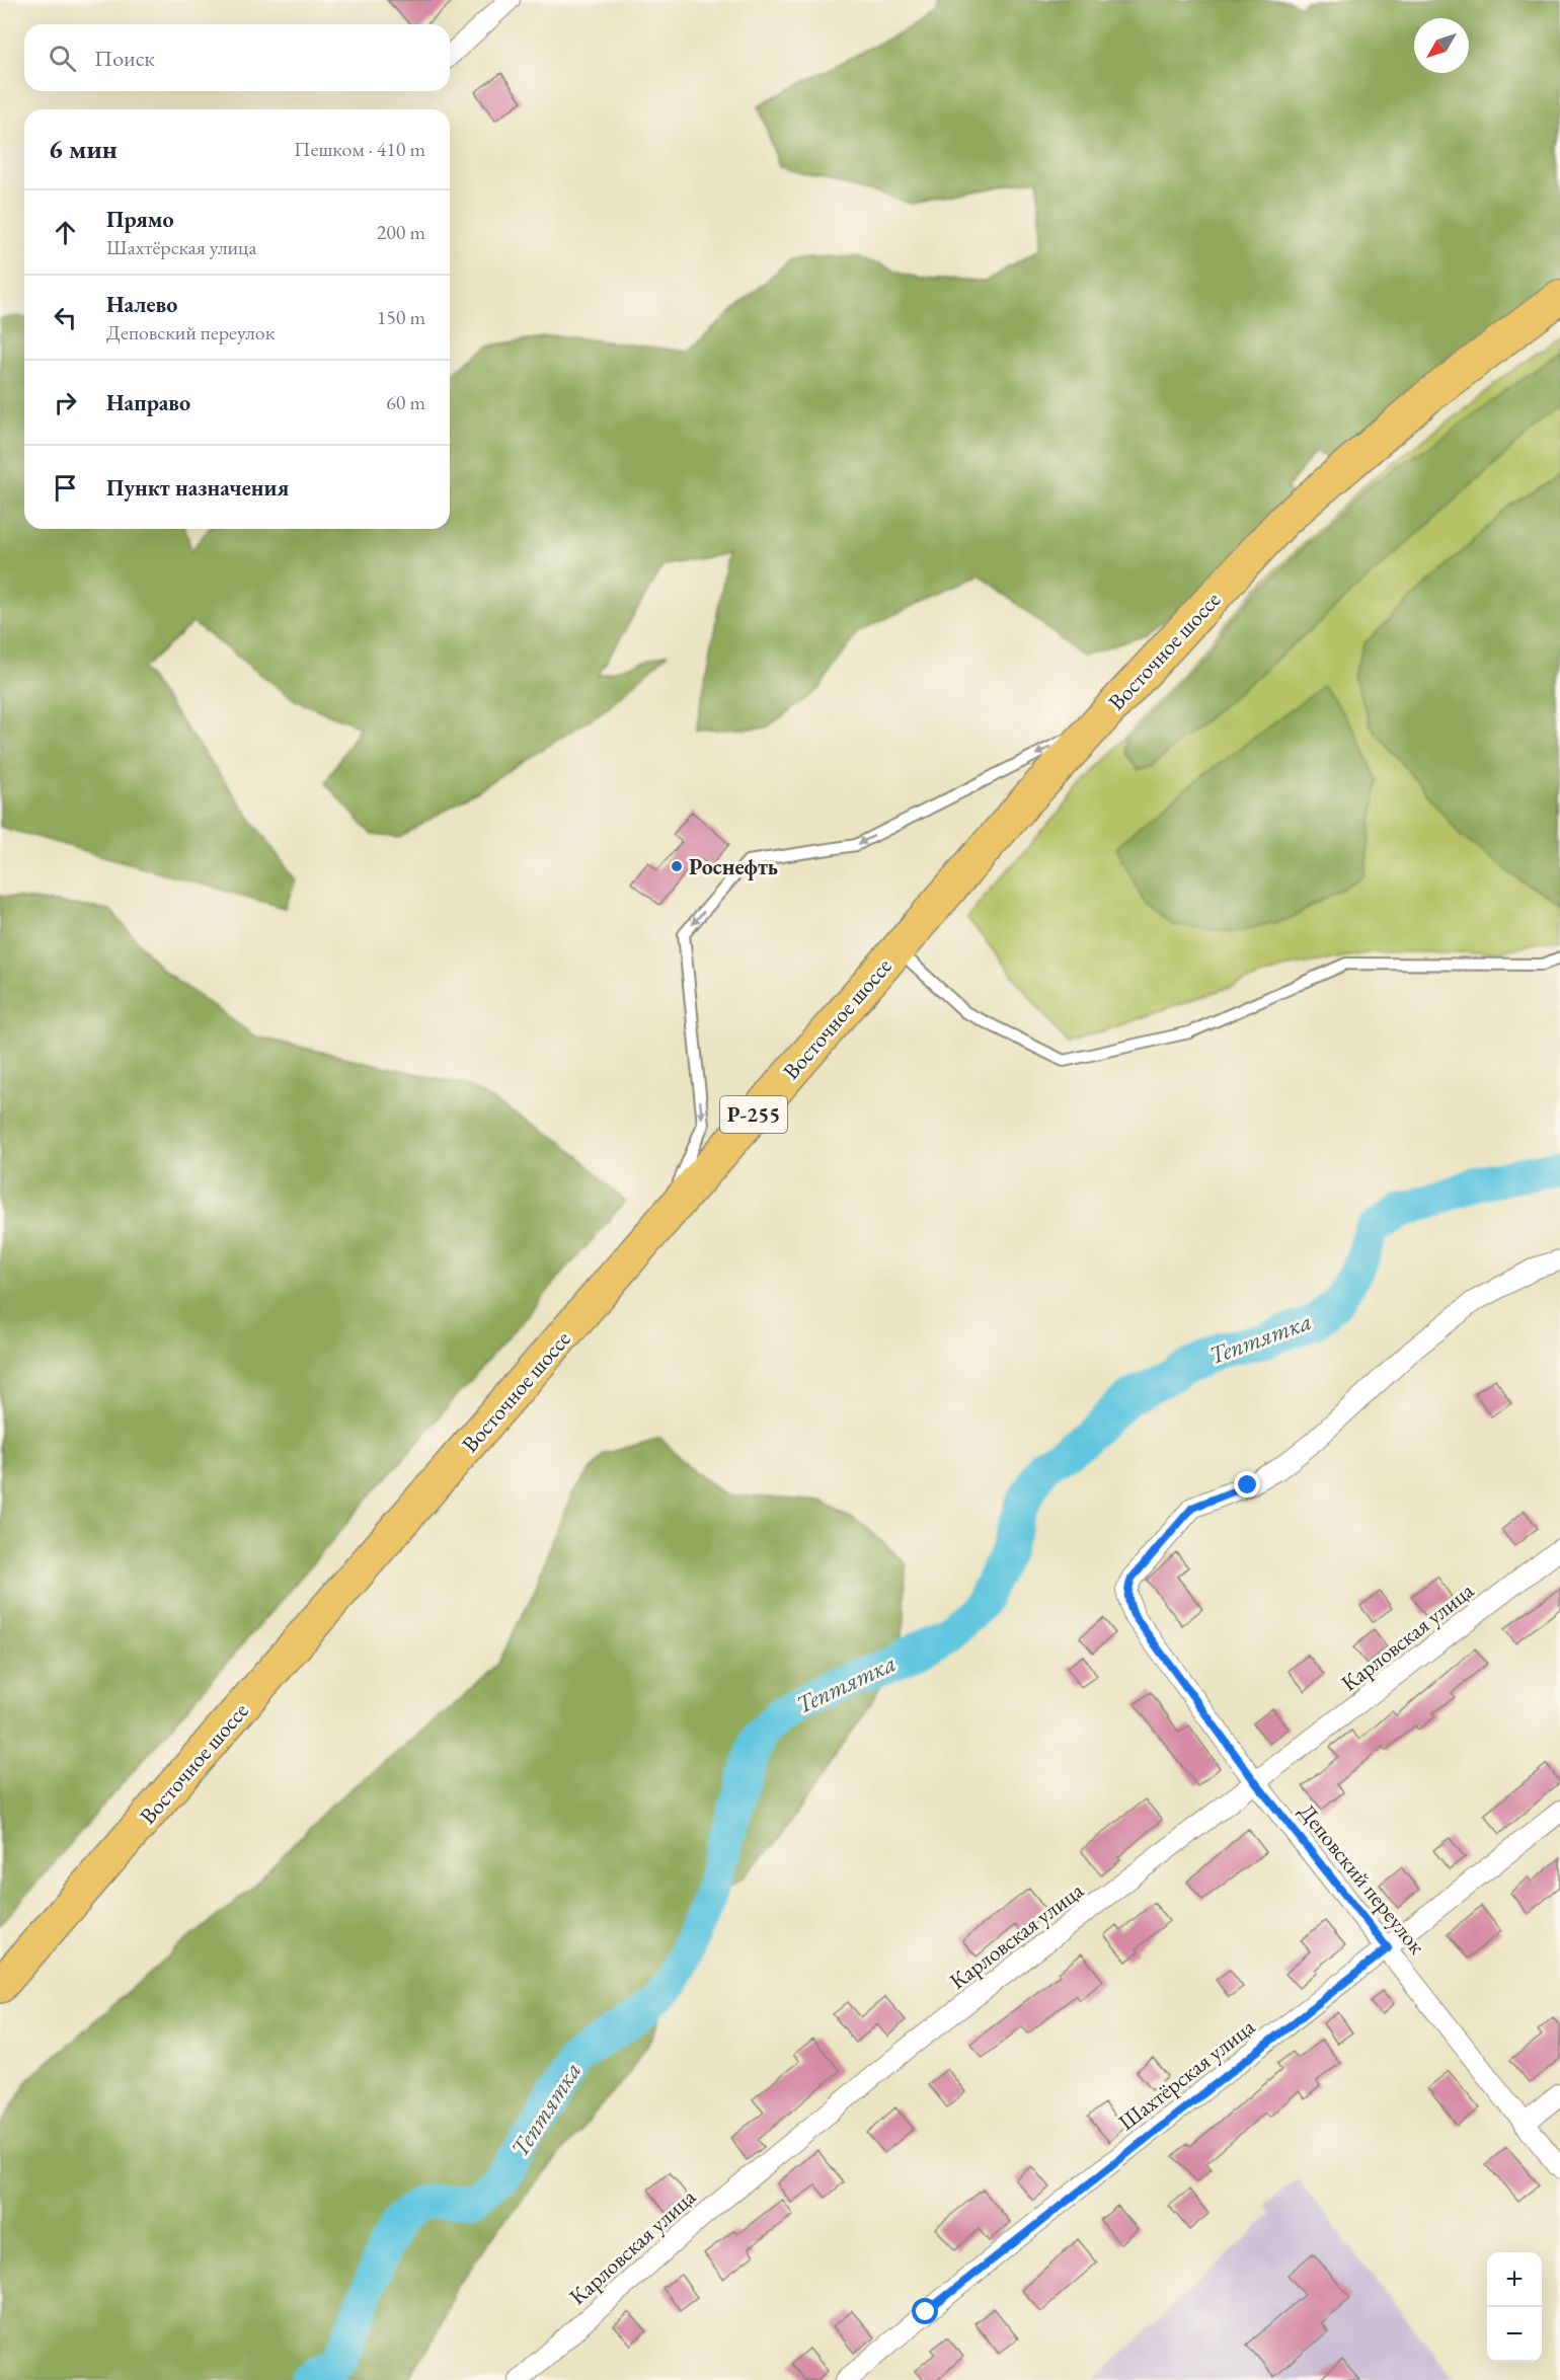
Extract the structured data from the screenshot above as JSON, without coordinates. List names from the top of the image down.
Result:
{
  "streets": {
    "highway": ["Восточное шоссе", "Р-255"],
    "street": ["Карловская улица", "Деповский переулок", "Шахтёрская улица"]
  },
  "crossings": [
    ["Карловская улица", "Деповский переулок"],
    ["Деповский переулок", "Шахтёрская улица"]
  ],
  "water": ["Тептятка"],
  "places": ["Роснефть"],
  "north": "bottom left",
  "page": {
    "search": "Поиск",
    "heading": ["6 мин", "Пешком · 410 m"],
    "list": [
      ["Прямо", "Шахтёрская улица", "200 m"],
      ["Налево", "Деповский переулок", "150 m"],
      ["Направо", "60 m"],
      "Пункт назначения"
    ],
    "map_buttons": ["+", "−"]
  }
}
